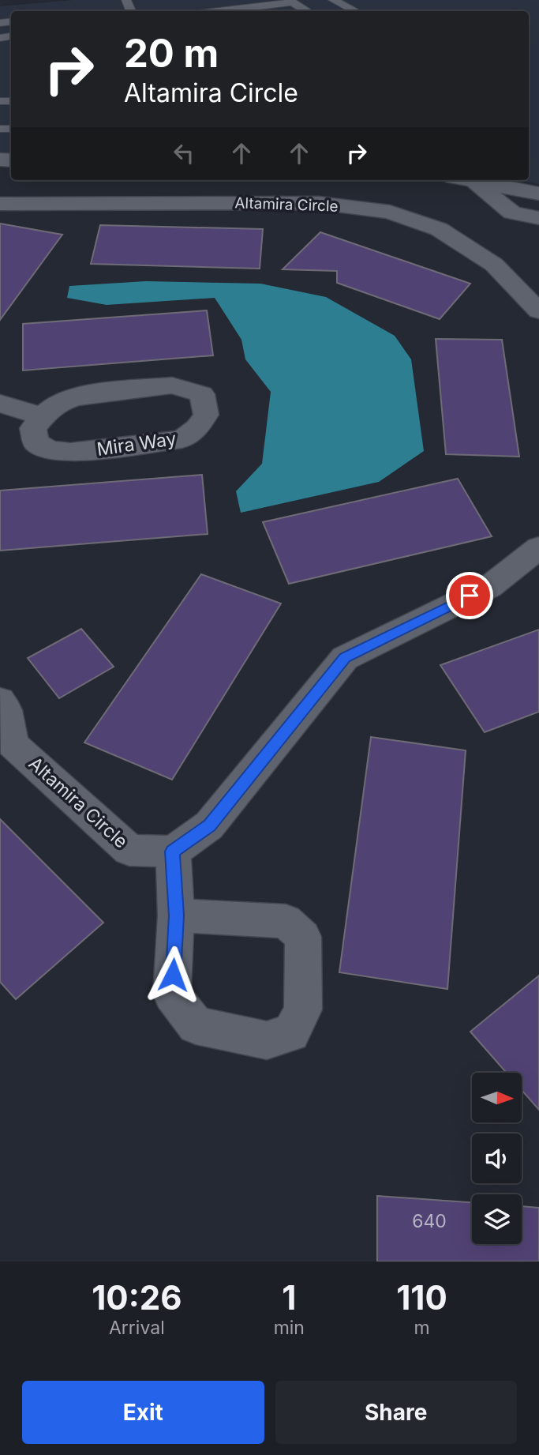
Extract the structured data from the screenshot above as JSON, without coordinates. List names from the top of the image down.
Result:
{
  "streets": {
    "street": ["Altamira Circle", "Mira Way"]
  },
  "house_numbers": ["640"],
  "north": "right",
  "page": {
    "turn": ["20 m", "Altamira Circle"],
    "eta": [
      "10:26",
      "Arrival",
      "1",
      "min",
      "110",
      "m"
    ],
    "buttons": ["Exit", "Share"]
  }
}
